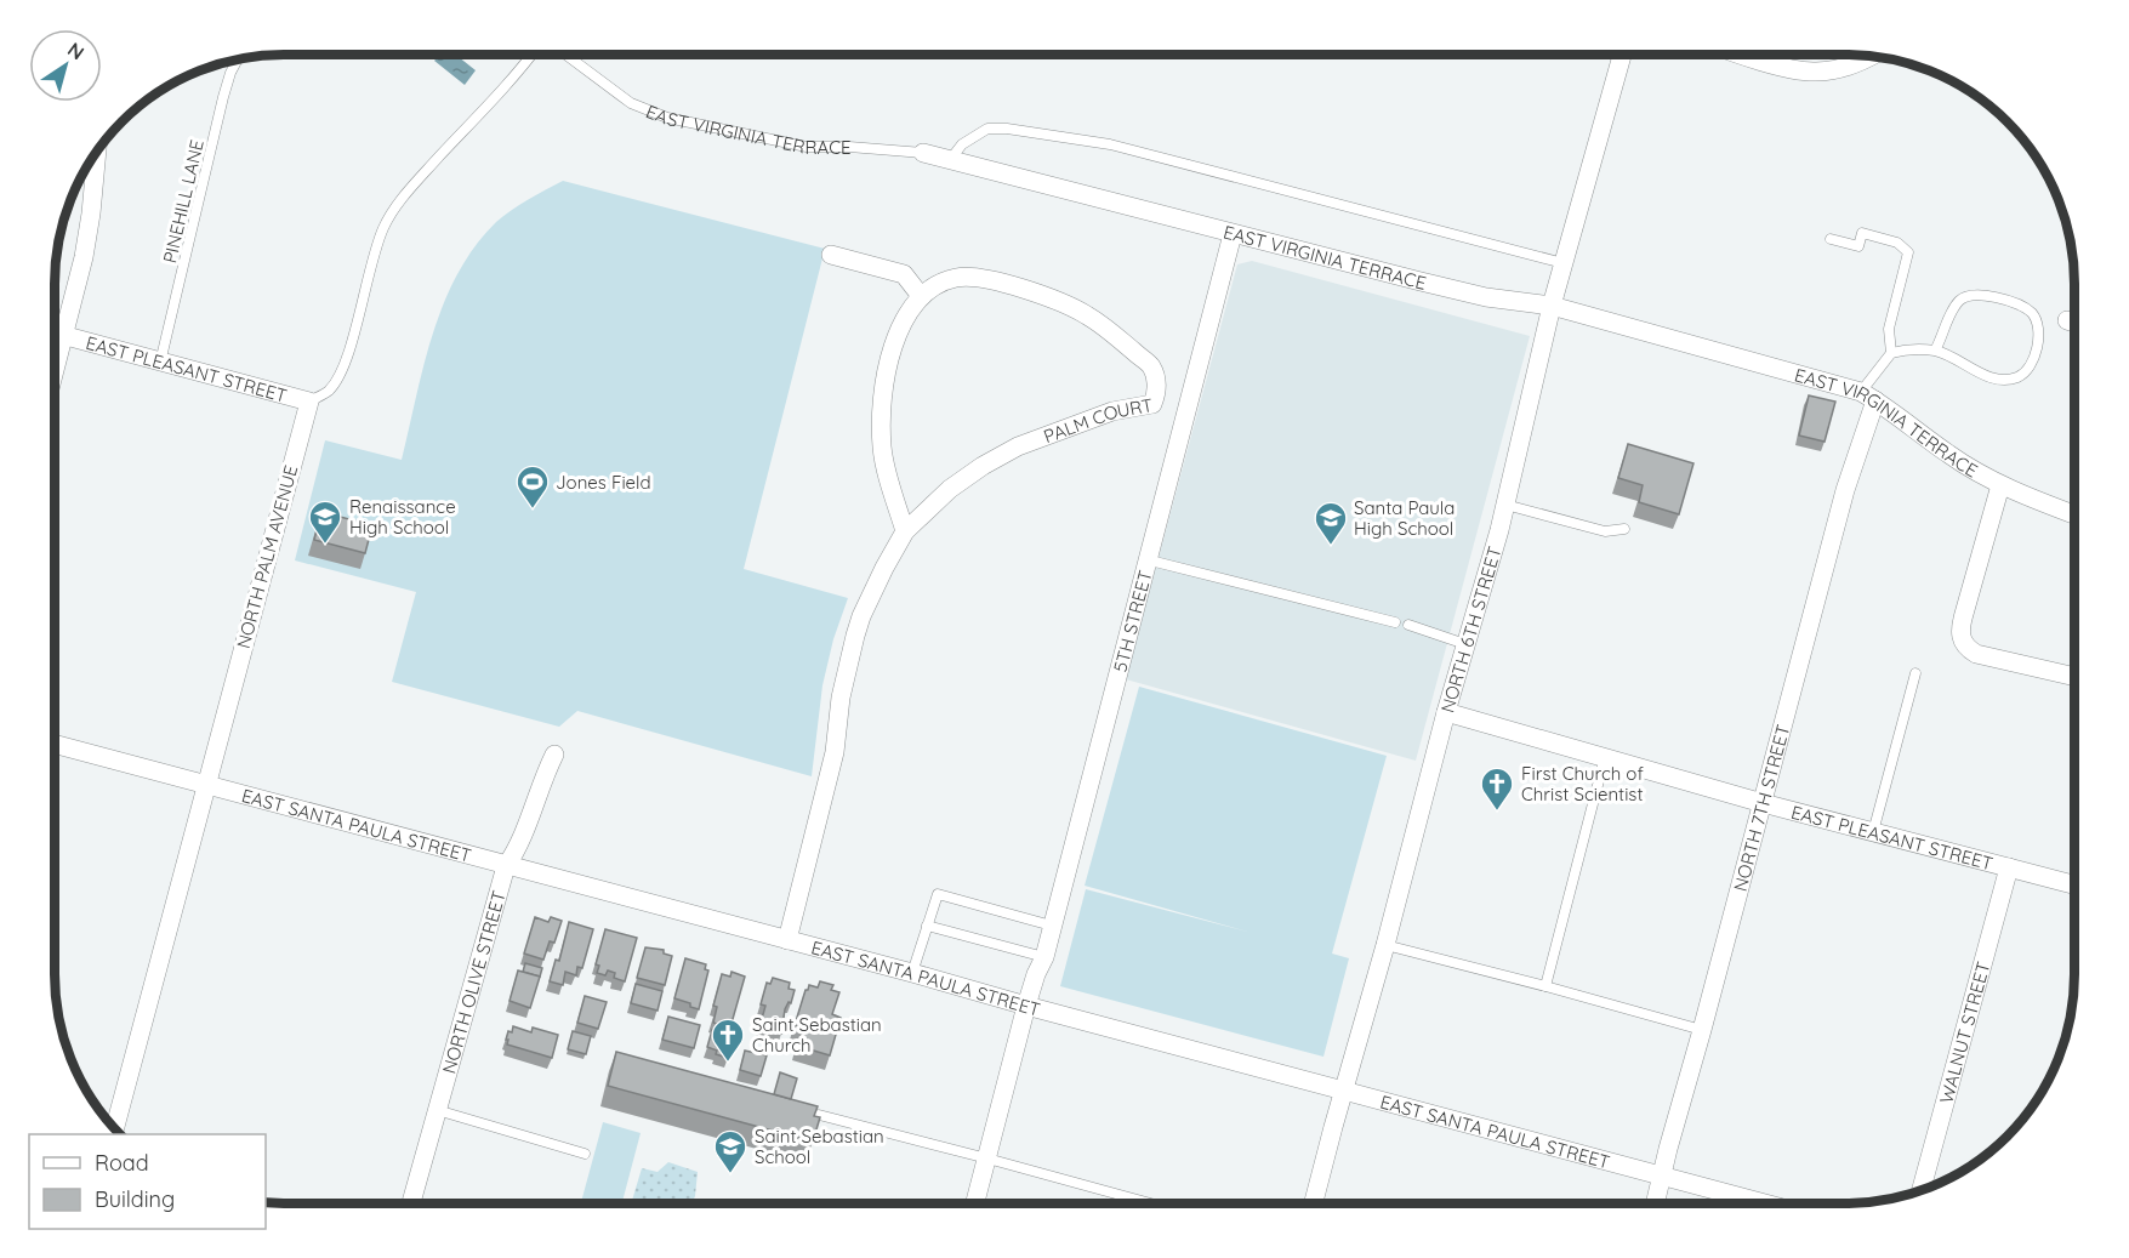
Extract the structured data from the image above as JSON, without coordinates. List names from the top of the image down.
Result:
{
  "streets": {
    "street": [
      "EAST VIRGINIA TERRACE",
      "EAST PLEASANT STREET",
      "PALM COURT",
      "NORTH PALM AVENUE",
      "5TH STREET",
      "NORTH 6TH STREET",
      "NORTH 7TH STREET",
      "EAST SANTA PAULA STREET",
      "NORTH OLIVE STREET",
      "WALNUT STREET"
    ],
    "lane": ["PINEHILL LANE"]
  },
  "crossings": [
    ["EAST VIRGINIA TERRACE", "5TH STREET"],
    ["EAST VIRGINIA TERRACE", "NORTH 6TH STREET"],
    ["EAST VIRGINIA TERRACE", "NORTH 7TH STREET"],
    ["PINEHILL LANE", "EAST PLEASANT STREET"],
    ["EAST PLEASANT STREET", "NORTH PALM AVENUE"],
    ["EAST PLEASANT STREET", "NORTH 6TH STREET"],
    ["EAST PLEASANT STREET", "NORTH 7TH STREET"],
    ["EAST PLEASANT STREET", "WALNUT STREET"],
    ["PALM COURT", "EAST SANTA PAULA STREET"],
    ["NORTH PALM AVENUE", "EAST SANTA PAULA STREET"],
    ["5TH STREET", "EAST SANTA PAULA STREET"],
    ["NORTH 6TH STREET", "EAST SANTA PAULA STREET"],
    ["NORTH 7TH STREET", "EAST SANTA PAULA STREET"],
    ["EAST SANTA PAULA STREET", "NORTH OLIVE STREET"]
  ],
  "places": {
    "sports": ["Jones Field"],
    "school or university": ["Renaissance High School", "Santa Paula High School", "Saint Sebastian School"],
    "church": ["First Church of Christ Scientist", "Saint Sebastian Church"]
  },
  "legend": ["Road", "Building"],
  "north": "top right"
}
